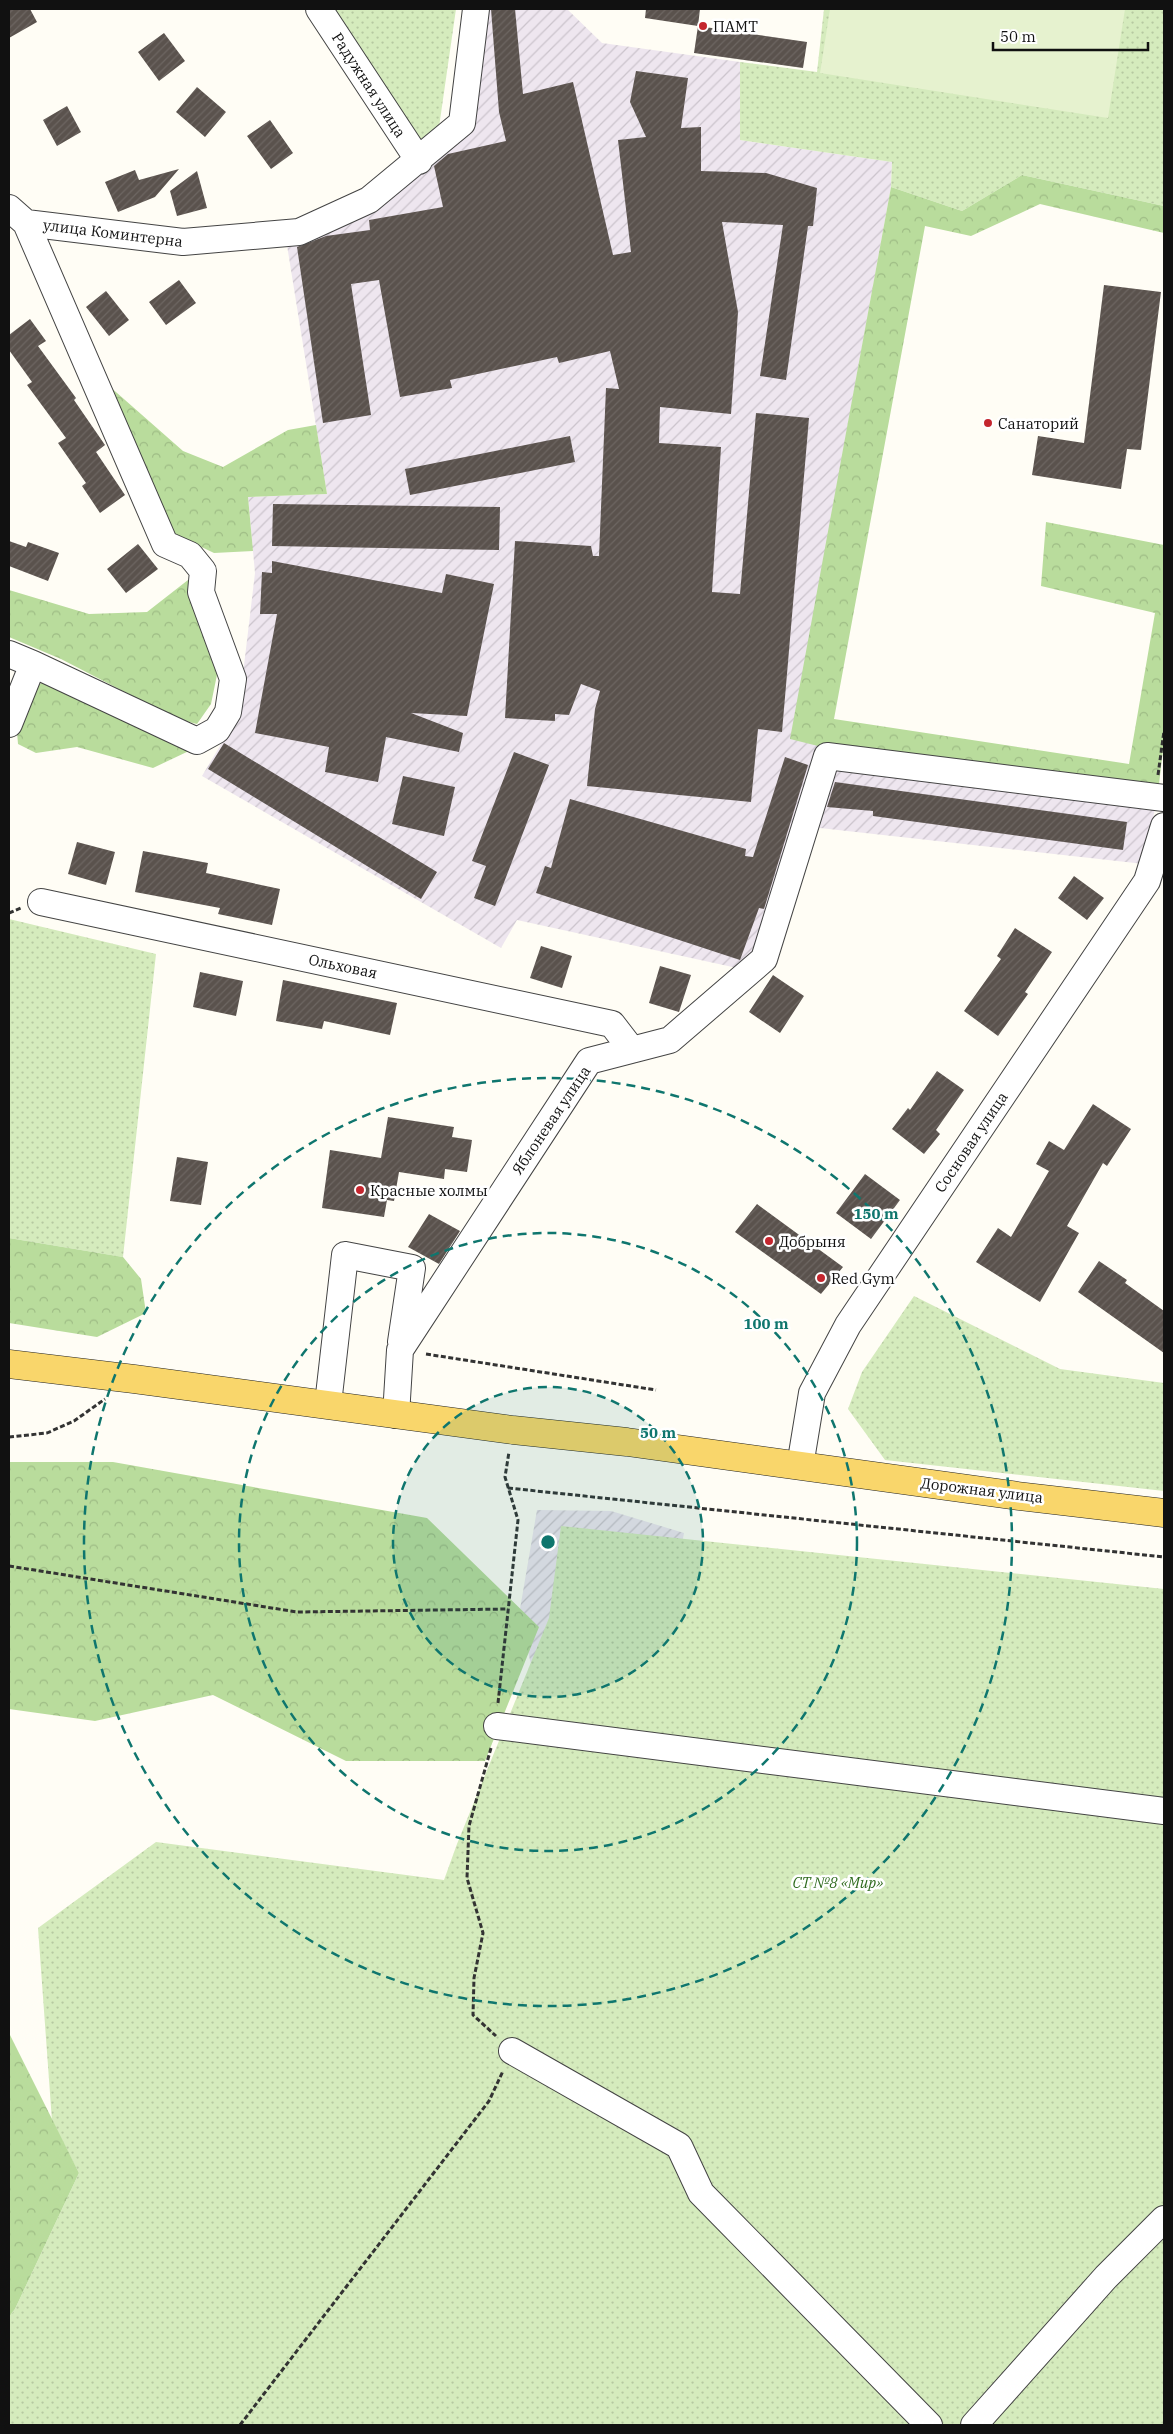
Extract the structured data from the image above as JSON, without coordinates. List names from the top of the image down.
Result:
{
  "streets": {
    "main road": ["Дорожная улица"],
    "street": [
      "Радужная улица",
      "улица Коминтерна",
      "Ольховая",
      "Яблоневая улица",
      "Сосновая улица"
    ]
  },
  "crossings": [
    ["Радужная улица", "улица Коминтерна"],
    ["Ольховая", "Яблоневая улица"],
    ["Яблоневая улица", "Дорожная улица"],
    ["Сосновая улица", "Дорожная улица"]
  ],
  "parks": ["СТ №8 «Мир»"],
  "places": [
    "ПАМТ",
    "Санаторий",
    "Красные холмы",
    "Добрыня",
    "Red Gym"
  ],
  "scale_bar": "50 m",
  "rings": ["150 m", "100 m", "50 m"]
}
